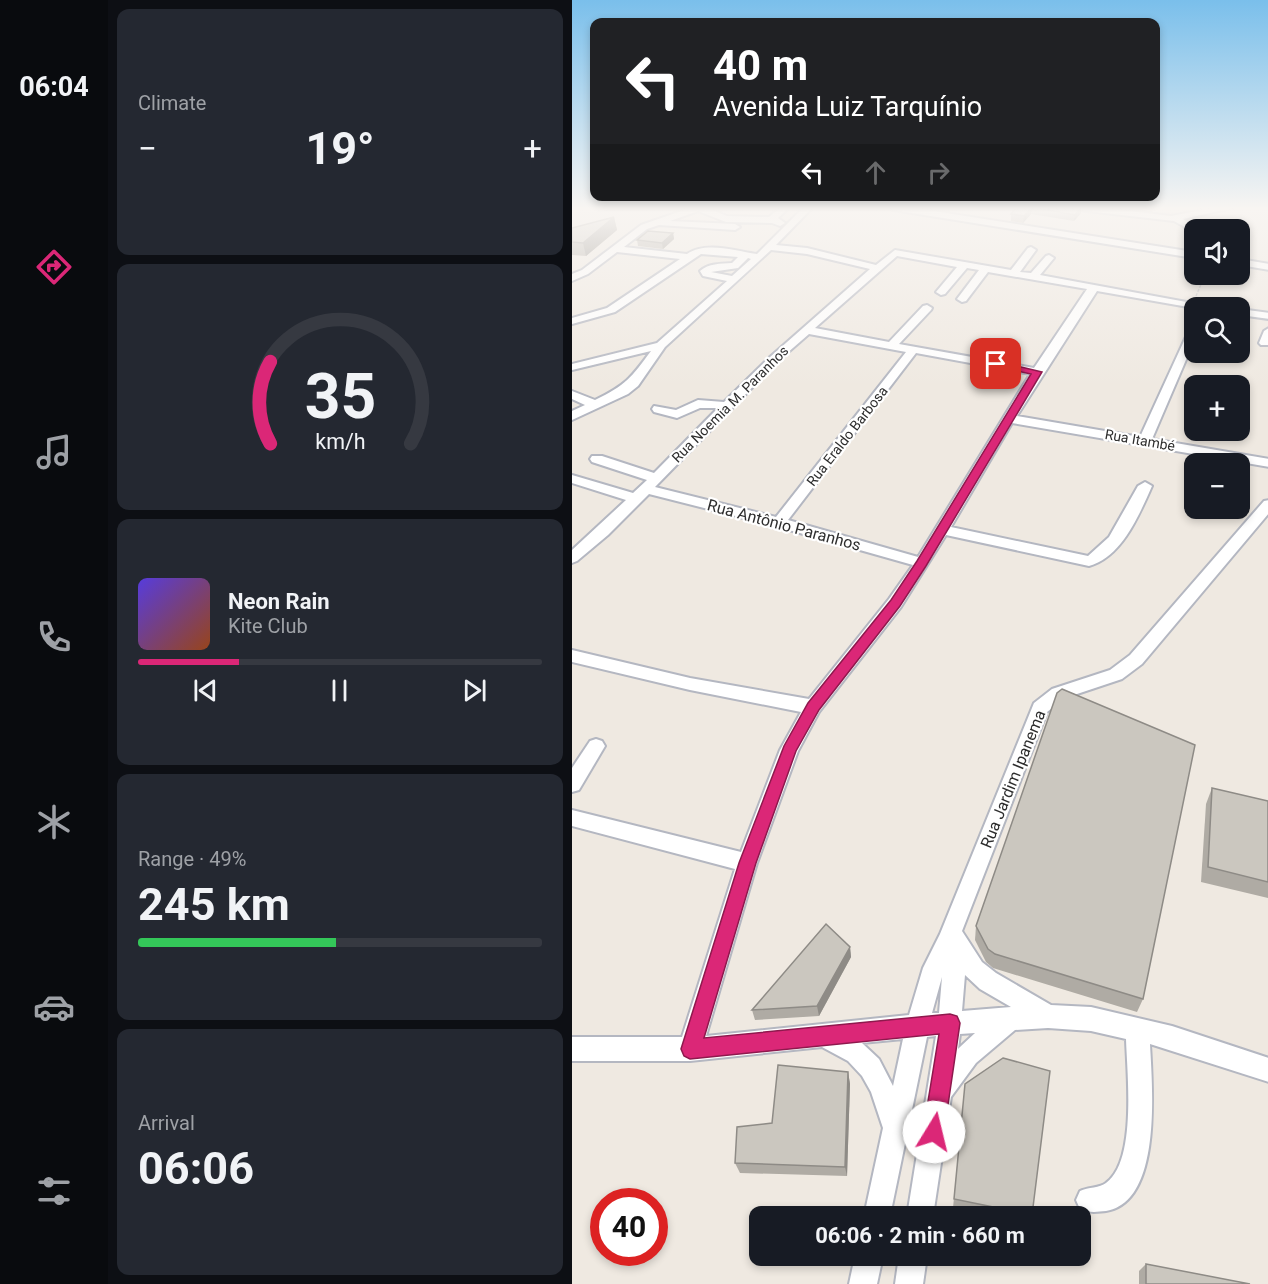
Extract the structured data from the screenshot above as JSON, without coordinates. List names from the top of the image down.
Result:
{
  "streets": {
    "street": [
      "Rua Noemia M. Paranhos",
      "Rua Eraldo Barbosa",
      "Rua Itambé",
      "Rua Antônio Paranhos",
      "Rua Jardim Ipanema"
    ]
  },
  "crossings": [
    ["Rua Noemia M. Paranhos", "Rua Antônio Paranhos"],
    ["Rua Eraldo Barbosa", "Rua Antônio Paranhos"]
  ],
  "page": {
    "tabs": "06:04",
    "tile": [
      "Climate",
      ["Range · 49%", "245 km"],
      ["Arrival", "06:06"]
    ],
    "turn": ["40 m", "Avenida Luiz Tarquínio"],
    "heat": ["−", "19°", "+"],
    "map_buttons": ["+", "−"],
    "song": ["Neon Rain", "Kite Club"],
    "limit": "40",
    "trip": "06:06 · 2 min · 660 m",
    "gauge": ["35", "km/h"]
  }
}
